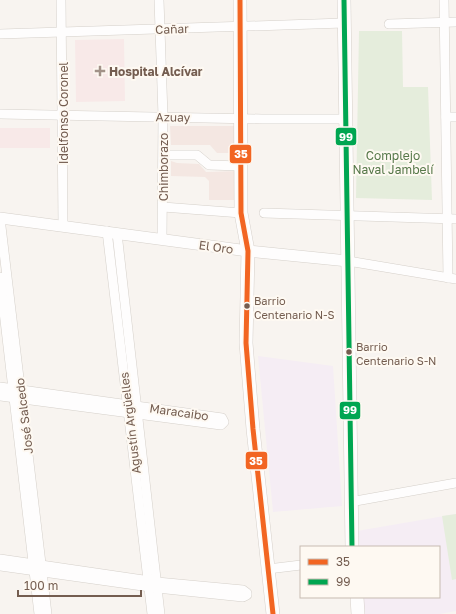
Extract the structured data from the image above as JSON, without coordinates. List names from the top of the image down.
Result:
{
  "streets": {
    "street": [
      "Cañar",
      "Idelfonso Coronel",
      "Azuay",
      "Chimborazo",
      "El Oro",
      "Maracaibo",
      "José Salcedo",
      "Agustín Argüelles"
    ]
  },
  "crossings": [
    ["Cañar", "Idelfonso Coronel"],
    ["Cañar", "Chimborazo"],
    ["Idelfonso Coronel", "Azuay"],
    ["Idelfonso Coronel", "El Oro"],
    ["Azuay", "Chimborazo"],
    ["Chimborazo", "El Oro"],
    ["El Oro", "José Salcedo"],
    ["El Oro", "Agustín Argüelles"],
    ["Maracaibo", "José Salcedo"],
    ["Maracaibo", "Agustín Argüelles"]
  ],
  "parks": ["Complejo Naval Jambelí"],
  "places": {
    "health": ["Hospital Alcívar"],
    "other": ["Barrio Centenario N-S", "Barrio Centenario S-N"]
  },
  "lines": ["transit line 35", "transit line 99"],
  "legend": ["35", "99"],
  "scale_bar": "100 m"
}
